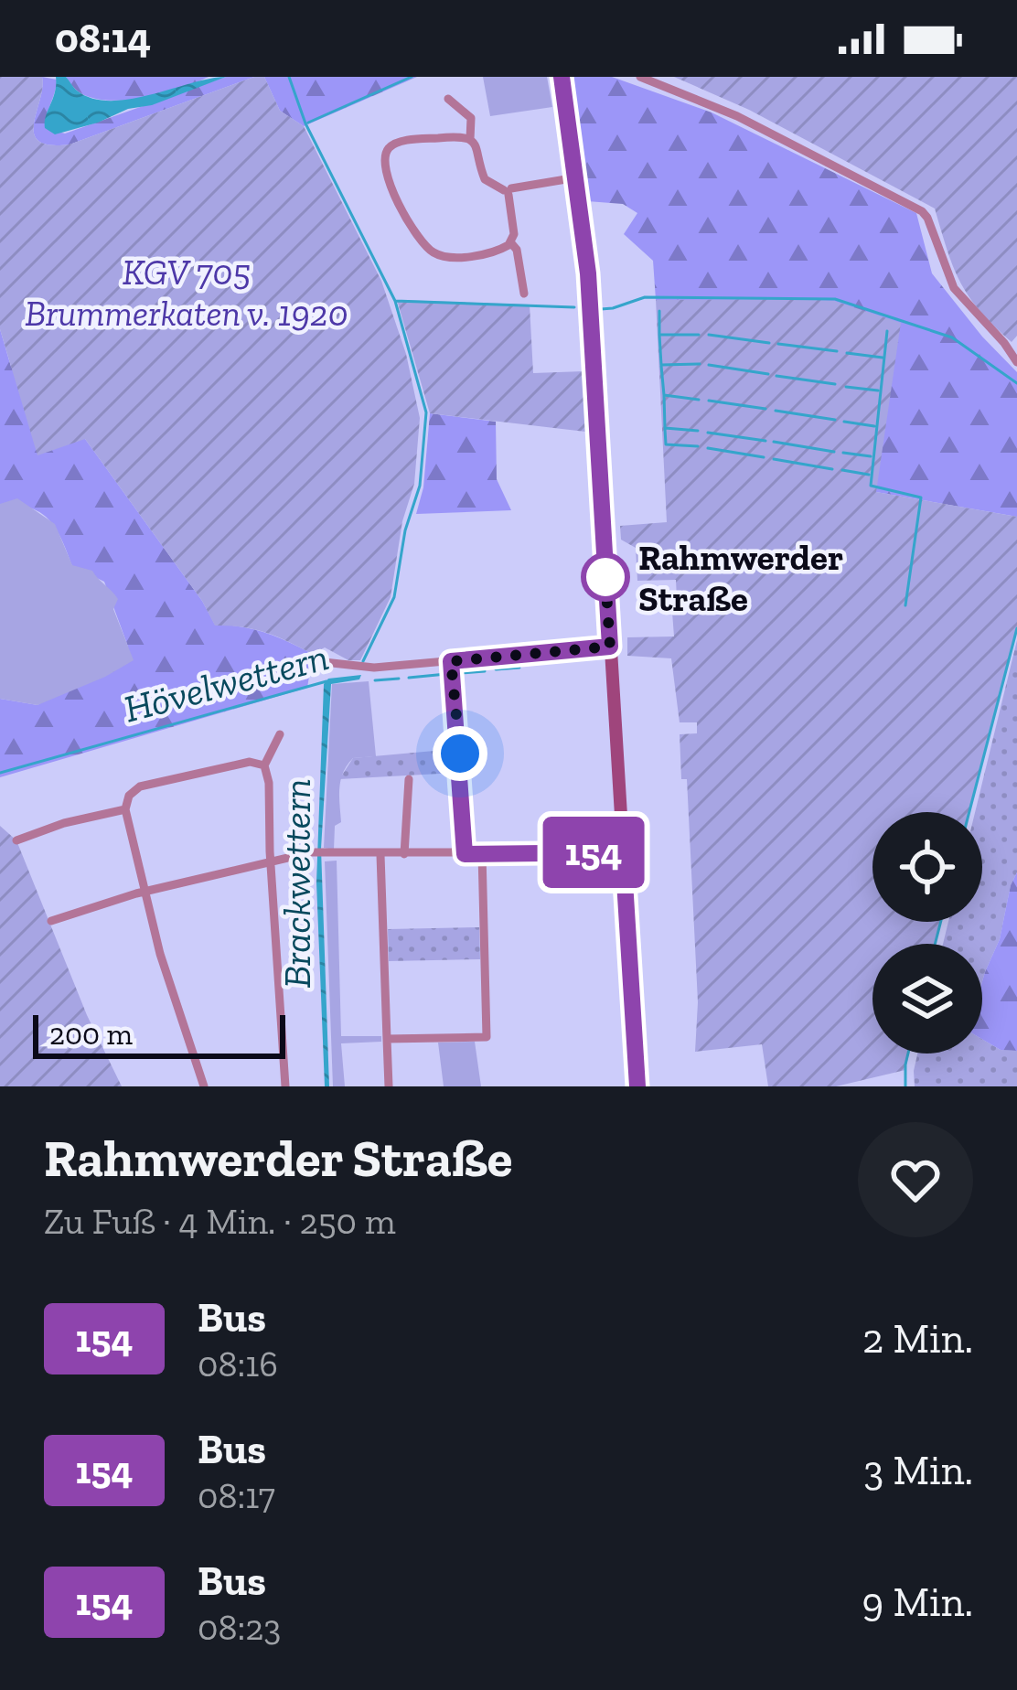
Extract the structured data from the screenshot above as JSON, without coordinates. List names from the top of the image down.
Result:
{
  "water": ["Hövelwettern", "Brackwettern"],
  "parks": ["KGV 705 Brummerkaten v. 1920"],
  "places": ["Rahmwerder Straße"],
  "lines": ["bus line 154"],
  "scale_bar": "200 m",
  "page": {
    "status": "08:14",
    "on_map": "154",
    "scale": "200 m",
    "heading": ["Rahmwerder Straße", "Zu Fuß · 4 Min. · 250 m"],
    "list": [
      {
        "mark": "154",
        "name": "Bus",
        "note": "08:16",
        "value": "2 Min."
      },
      {
        "mark": "154",
        "name": "Bus",
        "note": "08:17",
        "value": "3 Min."
      },
      {
        "mark": "154",
        "name": "Bus",
        "note": "08:23",
        "value": "9 Min."
      }
    ]
  }
}
